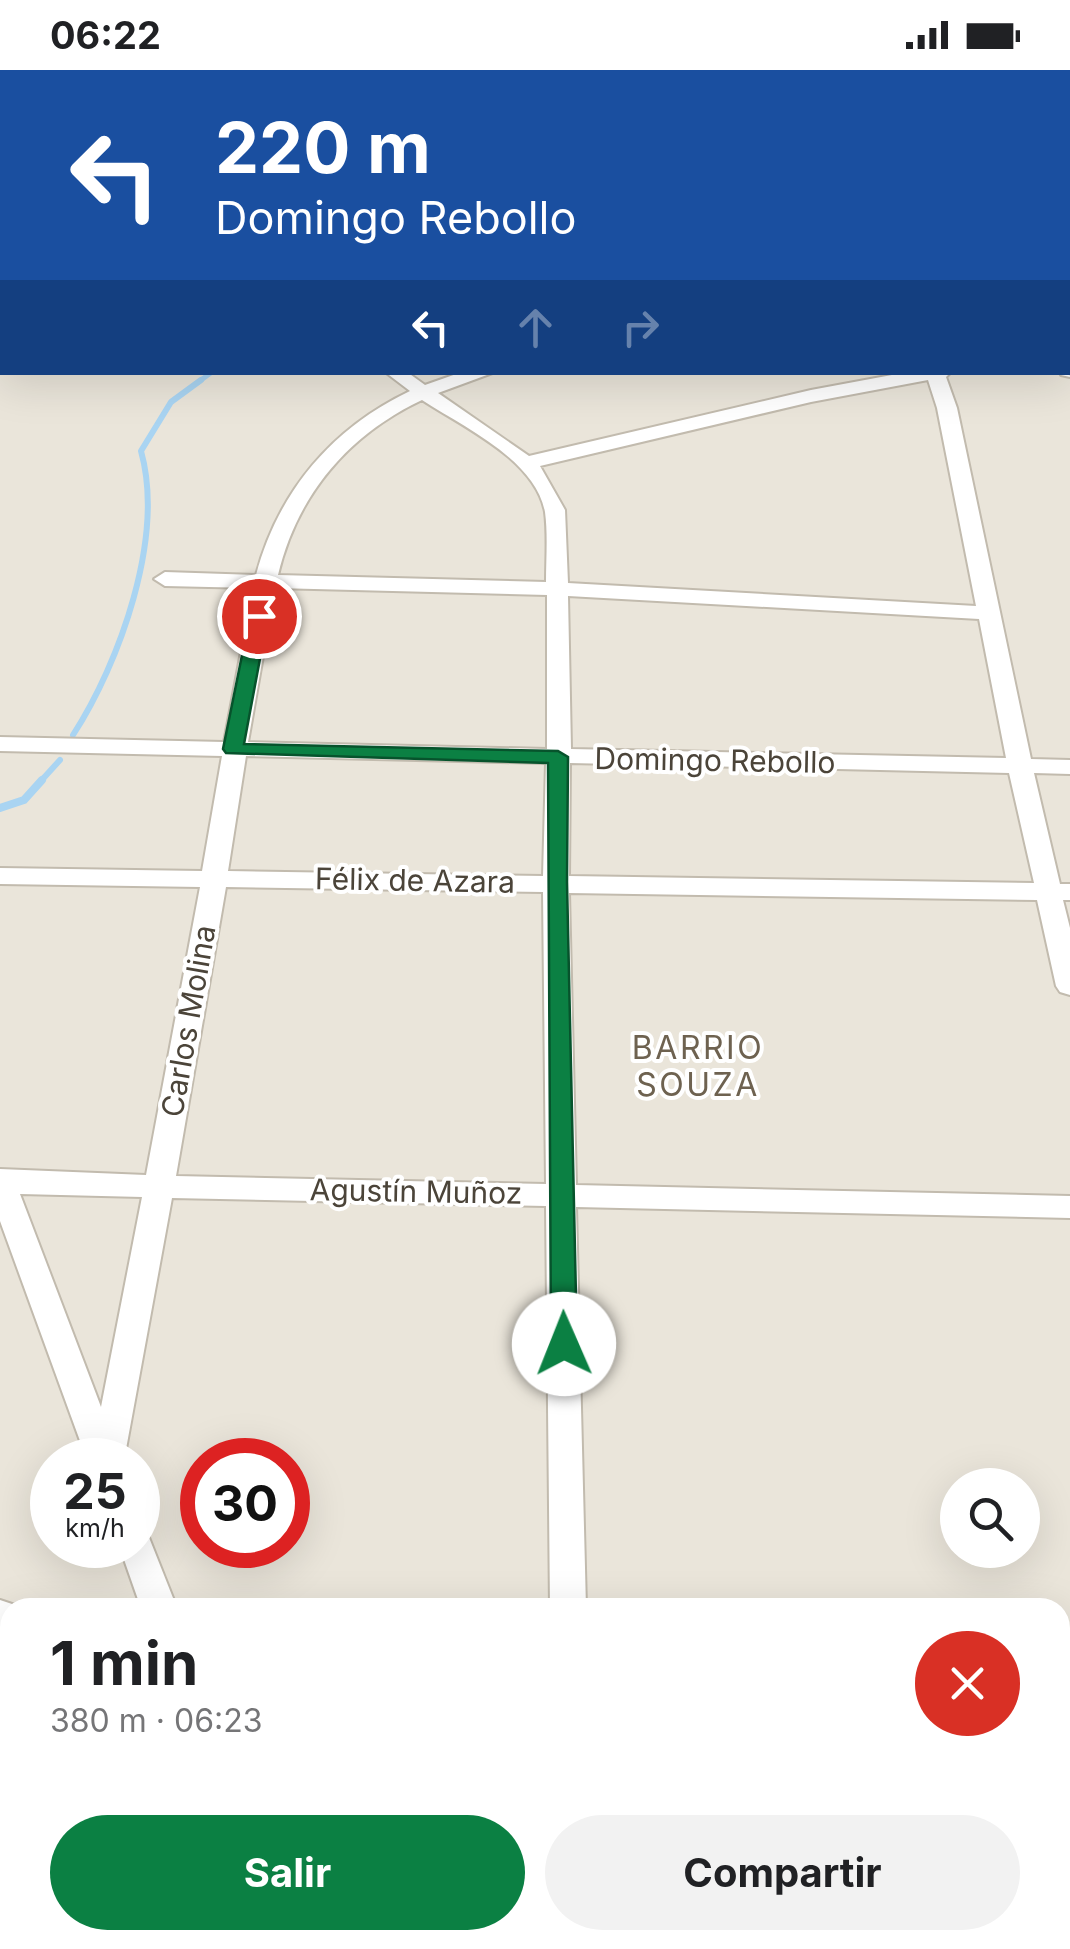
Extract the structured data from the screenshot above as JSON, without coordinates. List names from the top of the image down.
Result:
{
  "streets": {
    "street": [
      "Domingo Rebollo",
      "Félix de Azara",
      "Carlos Molina",
      "Agustín Muñoz"
    ]
  },
  "crossings": [
    ["Domingo Rebollo", "Carlos Molina"],
    ["Félix de Azara", "Carlos Molina"],
    ["Carlos Molina", "Agustín Muñoz"]
  ],
  "districts": ["BARRIO SOUZA"],
  "page": {
    "status": "06:22",
    "turn": ["220 m", "Domingo Rebollo"],
    "speed": "25 km/h",
    "limit": "30",
    "heading": ["1 min", "380 m · 06:23"],
    "buttons": ["Salir", "Compartir"]
  }
}
